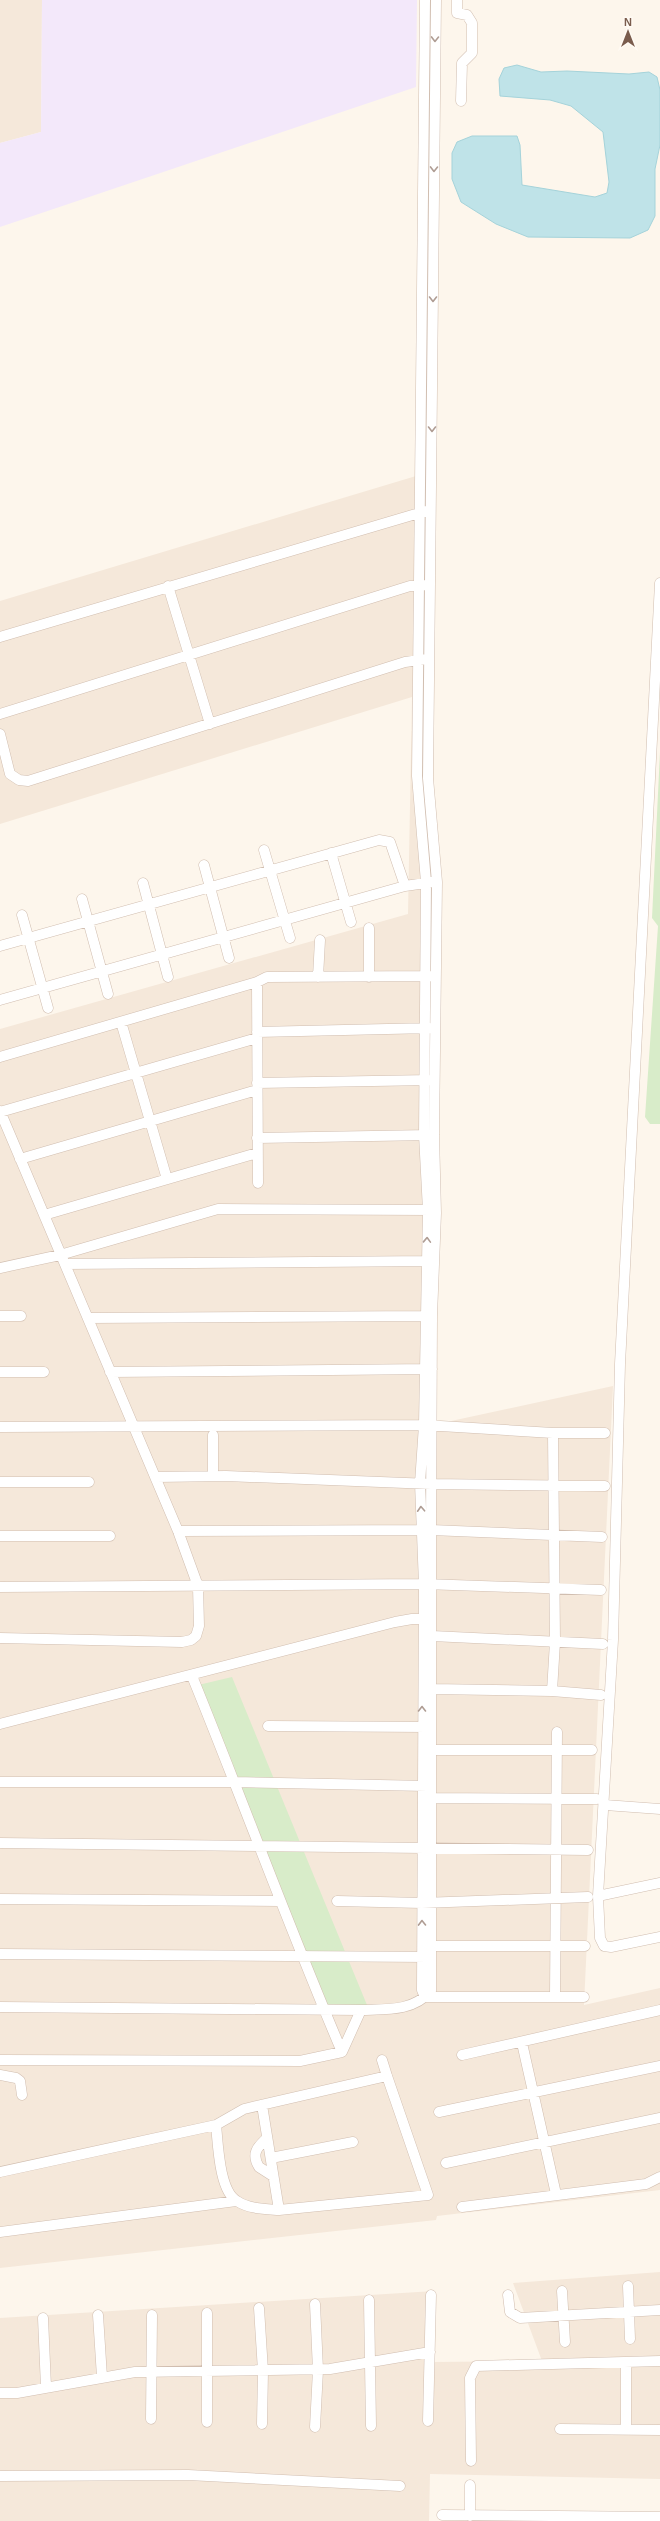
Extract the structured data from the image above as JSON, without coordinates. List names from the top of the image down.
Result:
{
  "north": "top"
}
